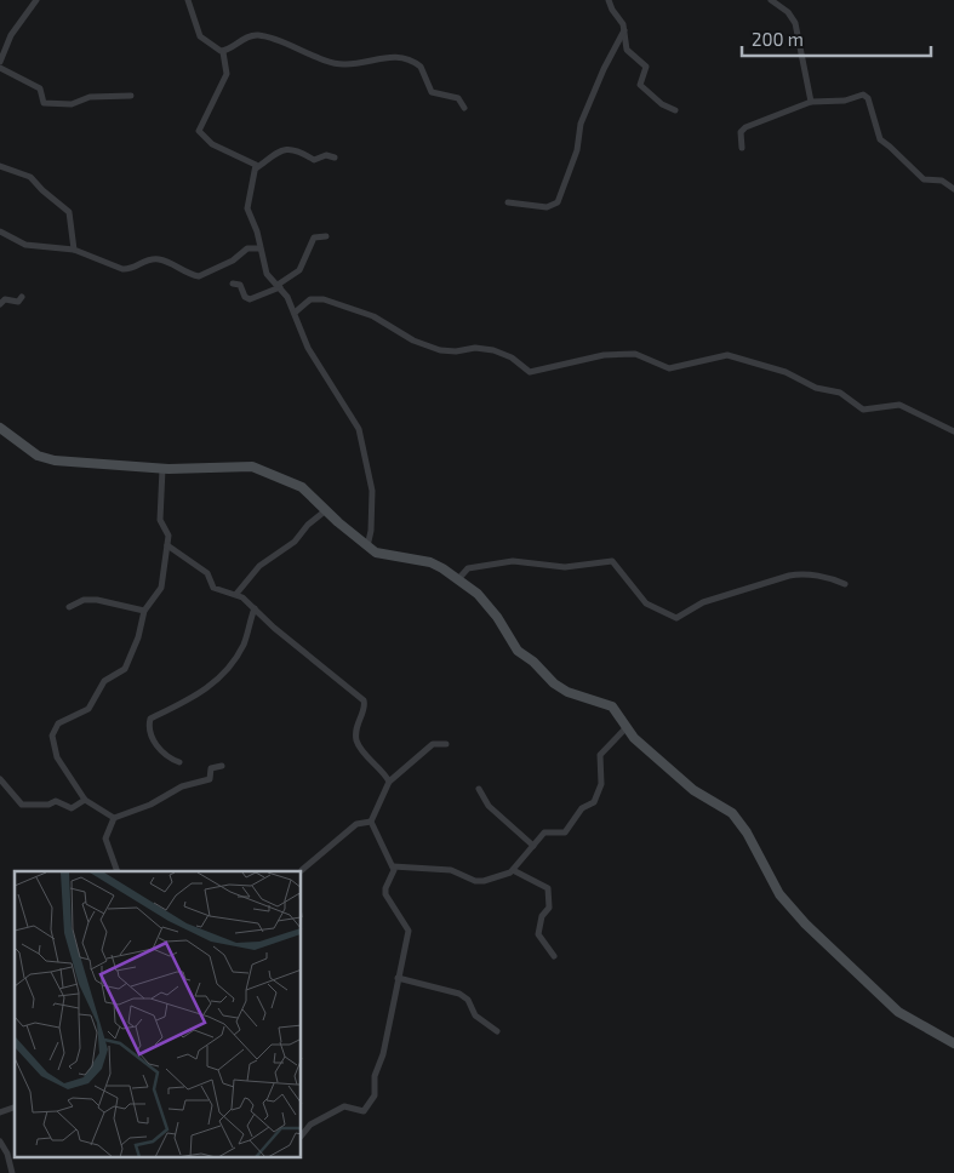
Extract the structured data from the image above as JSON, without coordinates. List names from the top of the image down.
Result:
{
  "scale_bar": "200 m"
}
